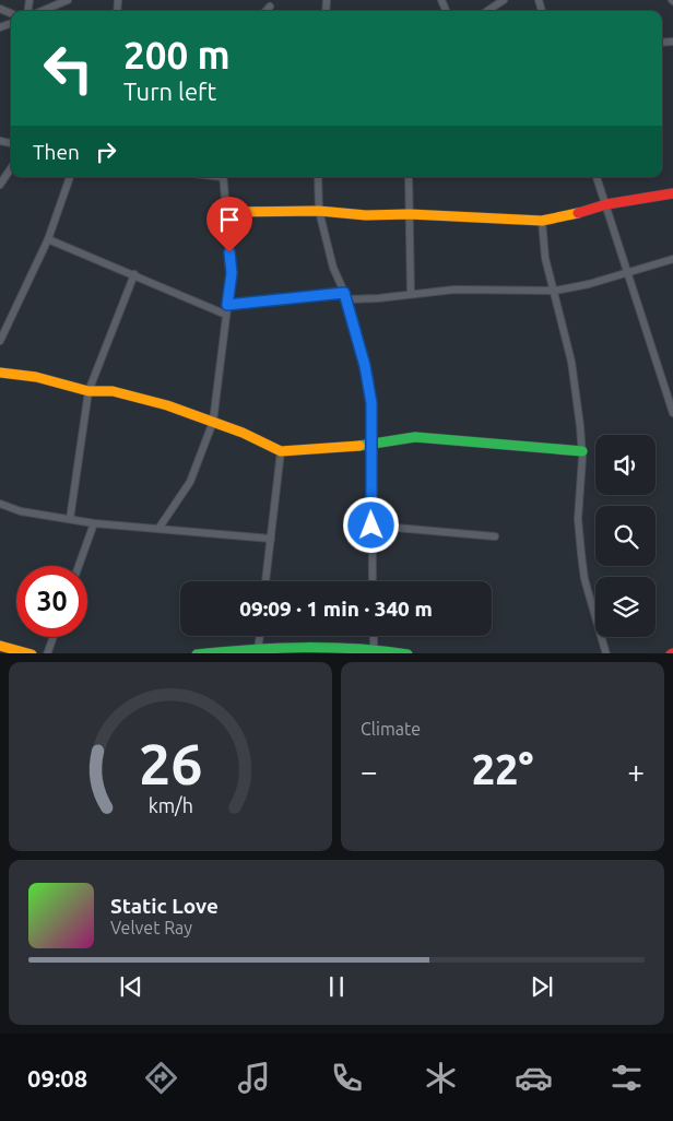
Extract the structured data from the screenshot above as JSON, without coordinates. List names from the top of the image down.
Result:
{
  "page": {
    "turn": ["200 m", "Turn left"],
    "then": "Then",
    "limit": "30",
    "trip": "09:09 · 1 min · 340 m",
    "tile": "Climate",
    "heat": ["−", "22°", "+"],
    "song": ["Static Love", "Velvet Ray"],
    "tabs": "09:08",
    "gauge": ["26", "km/h"]
  }
}
